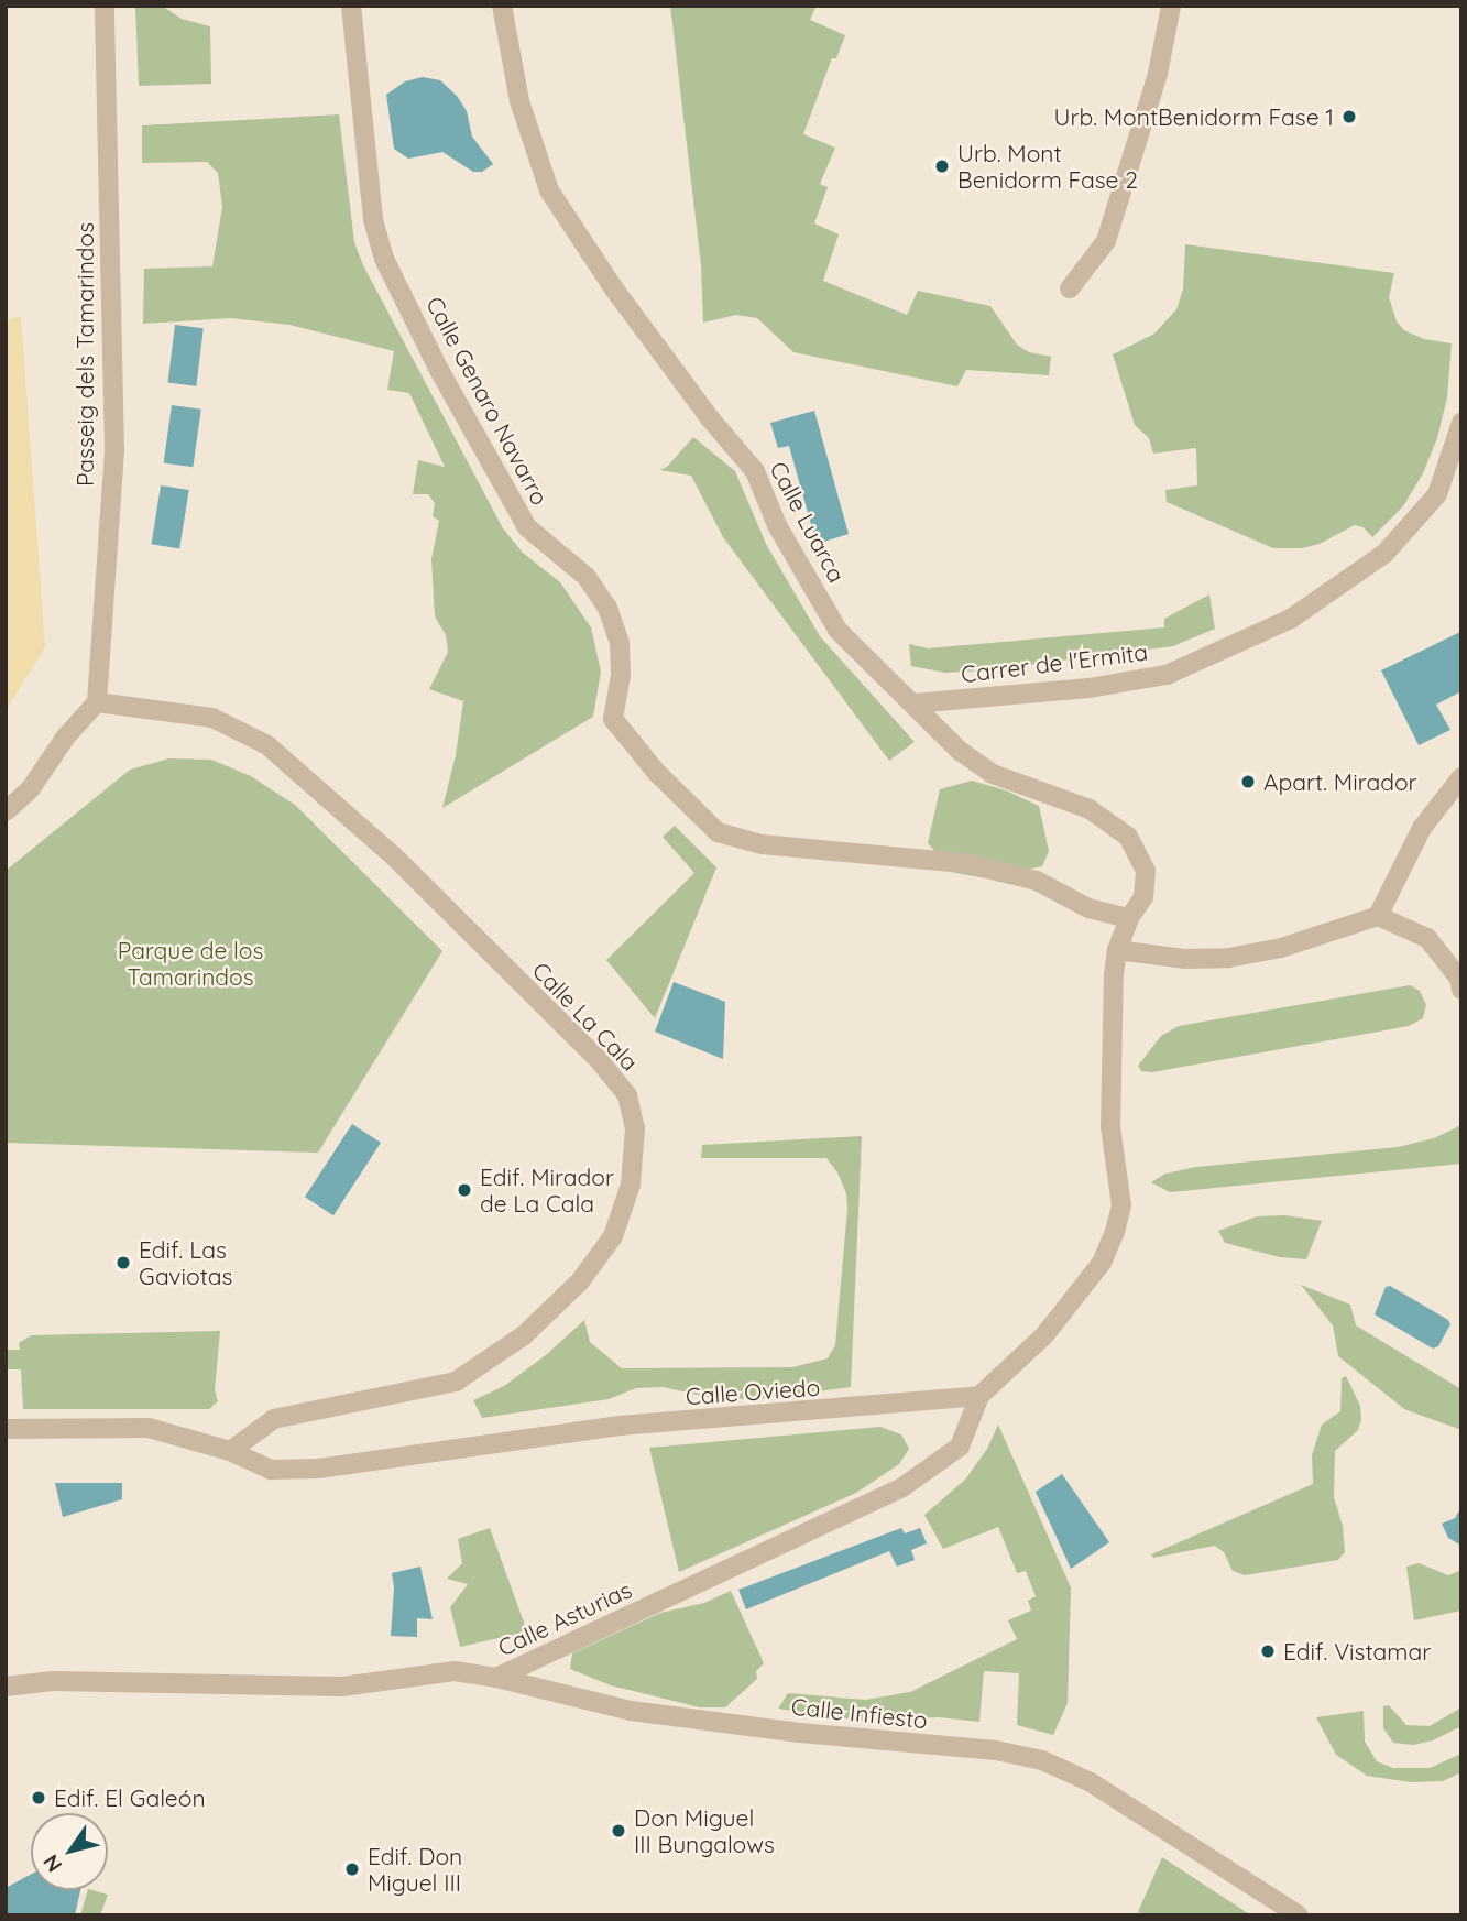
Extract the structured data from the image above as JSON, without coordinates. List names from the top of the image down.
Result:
{
  "streets": {
    "street": [
      "Passeig dels Tamarindos",
      "Calle Genaro Navarro",
      "Calle Luarca",
      "Carrer de l'Ermita",
      "Calle La Cala",
      "Calle Oviedo",
      "Calle Asturias",
      "Calle Infiesto"
    ]
  },
  "crossings": [
    ["Passeig dels Tamarindos", "Calle La Cala"],
    ["Calle Genaro Navarro", "Calle Luarca"],
    ["Calle Luarca", "Carrer de l'Ermita"],
    ["Calle La Cala", "Calle Oviedo"],
    ["Calle Oviedo", "Calle Asturias"],
    ["Calle Asturias", "Calle Infiesto"]
  ],
  "parks": ["Parque de los Tamarindos"],
  "places": [
    "Urb. MontBenidorm Fase 1",
    "Urb. Mont Benidorm Fase 2",
    "Apart. Mirador",
    "Edif. Mirador de La Cala",
    "Edif. Las Gaviotas",
    "Edif. Vistamar",
    "Edif. El Galeón",
    "Don Miguel III Bungalows",
    "Edif. Don Miguel III"
  ],
  "north": "bottom left"
}
